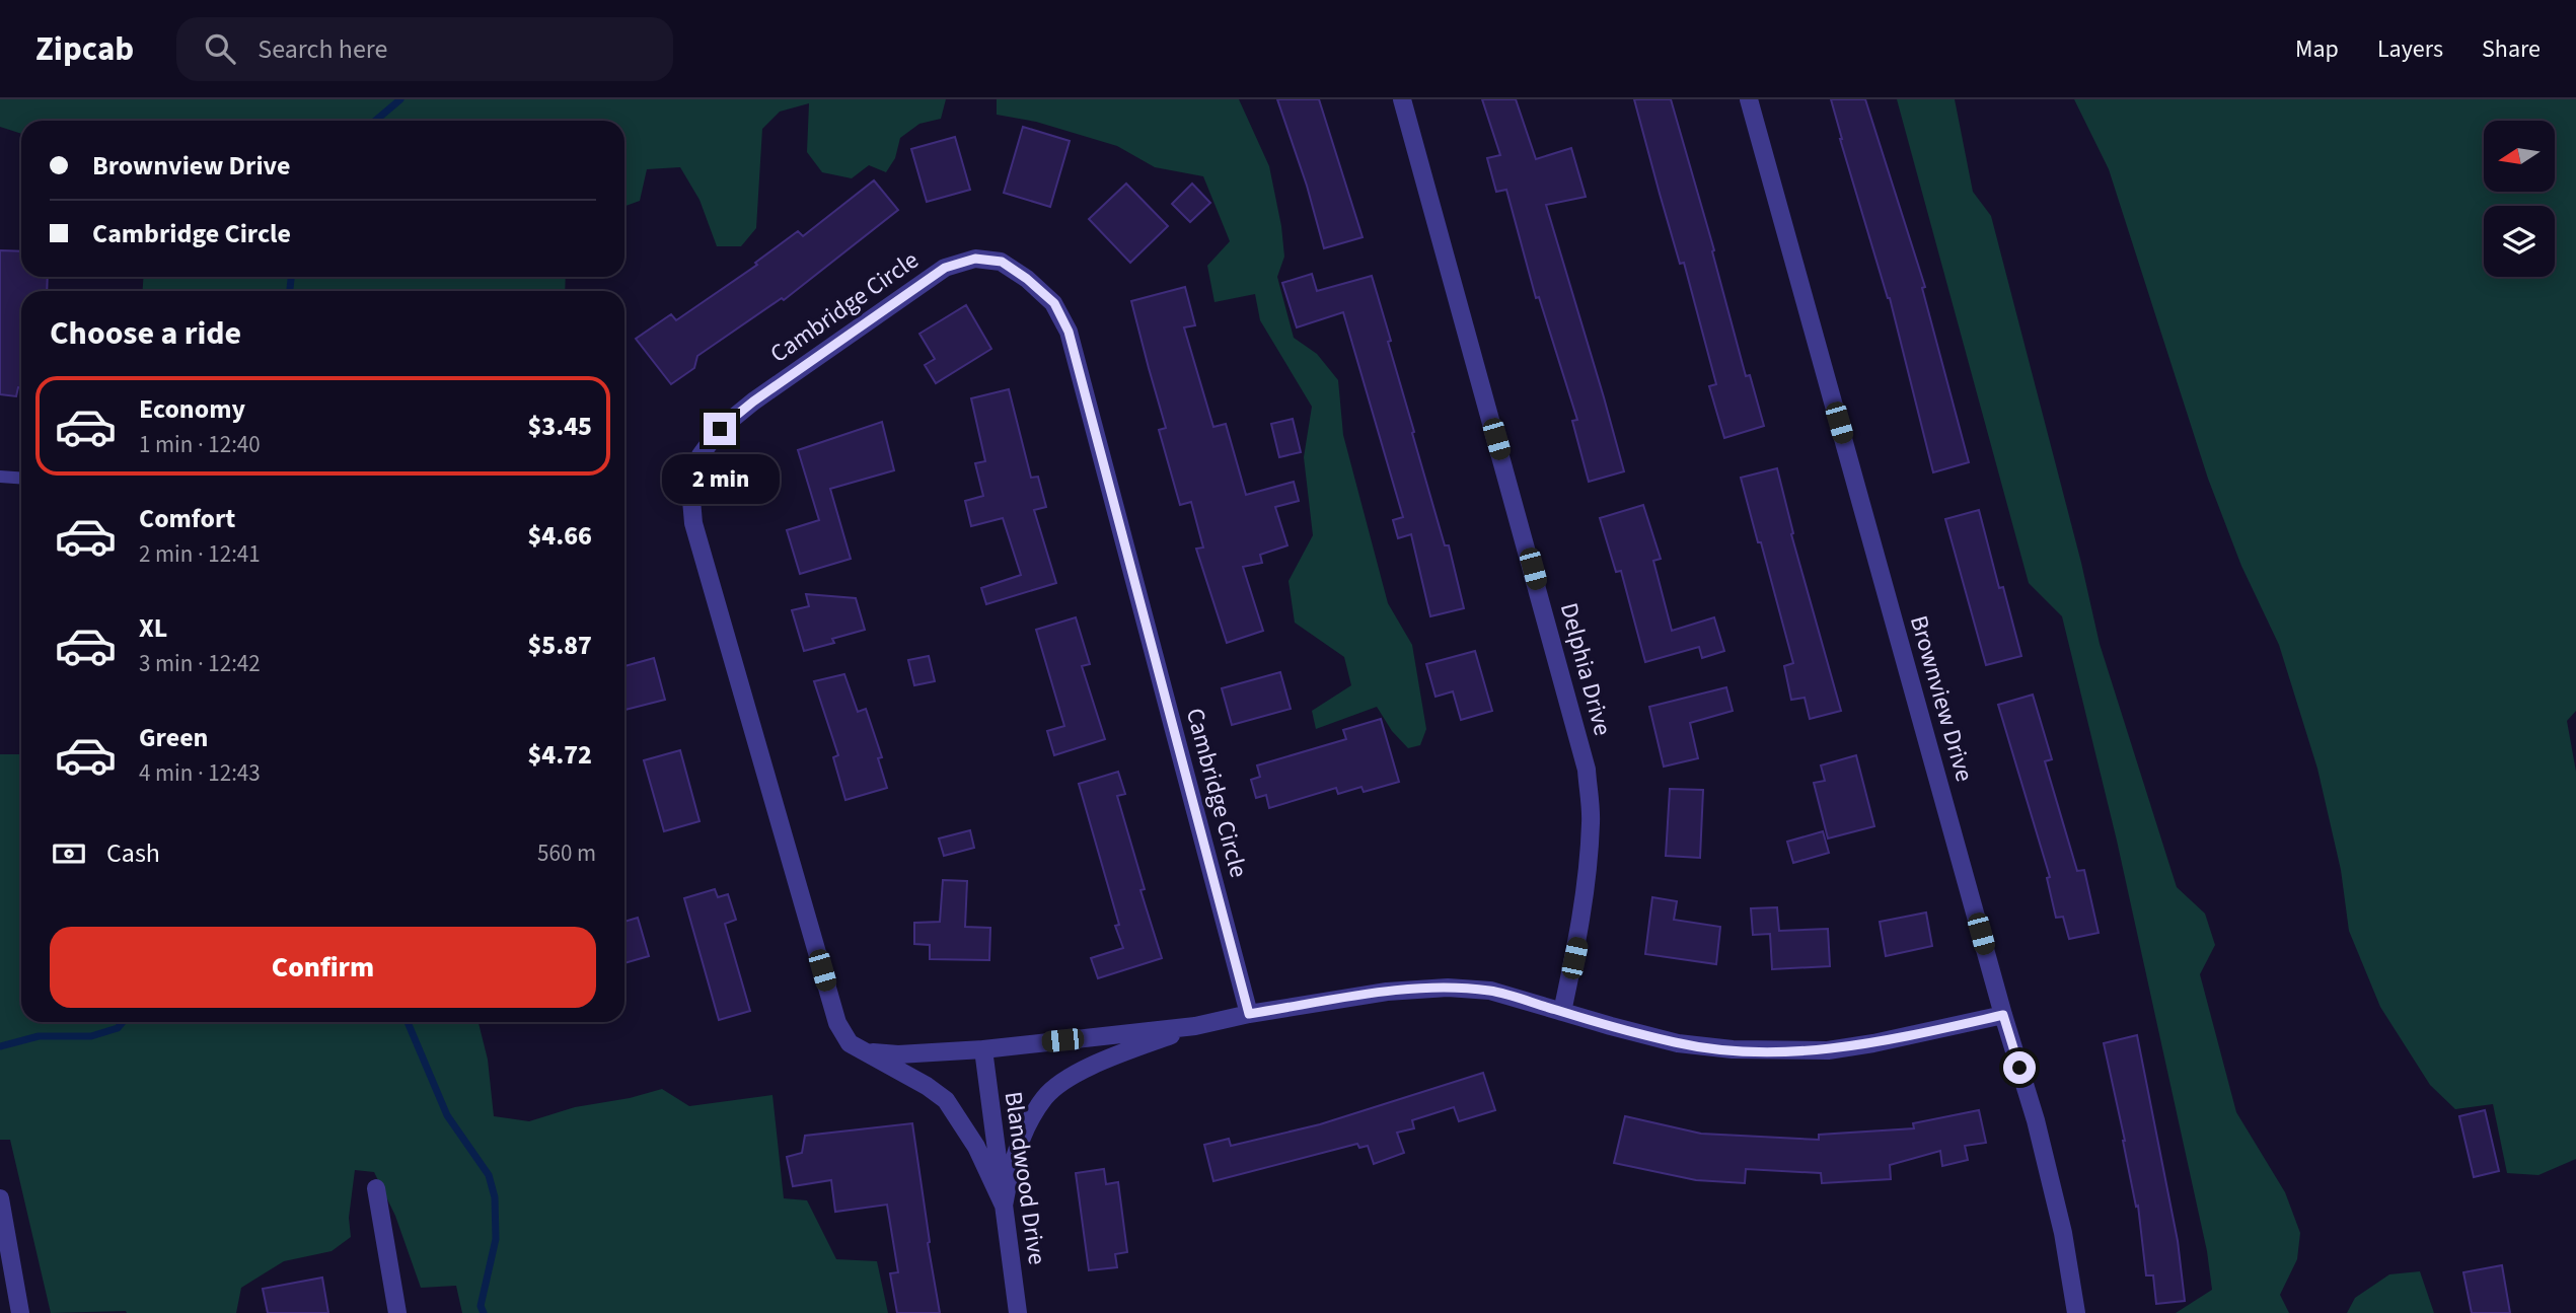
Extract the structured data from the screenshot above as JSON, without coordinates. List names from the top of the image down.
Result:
{
  "streets": {
    "street": [
      "Cambridge Circle",
      "Delphia Drive",
      "Brownview Drive",
      "Blandwood Drive"
    ]
  },
  "crossings": [
    ["Cambridge Circle", "Blandwood Drive"]
  ],
  "north": "left",
  "page": {
    "header": "Zipcab",
    "search": "Search here",
    "nav": ["Map", "Layers", "Share"],
    "banner": ["Brownview Drive", "Cambridge Circle"],
    "heading": "Choose a ride",
    "list": [
      {
        "name": "Economy",
        "note": "1 min · 12:40",
        "value": "$3.45"
      },
      {
        "name": "Comfort",
        "note": "2 min · 12:41",
        "value": "$4.66"
      },
      {
        "name": "XL",
        "note": "3 min · 12:42",
        "value": "$5.87"
      },
      {
        "name": "Green",
        "note": "4 min · 12:43",
        "value": "$4.72"
      }
    ],
    "bubble": "2 min",
    "pay": ["Cash", "560 m"],
    "buttons": "Confirm"
  }
}
